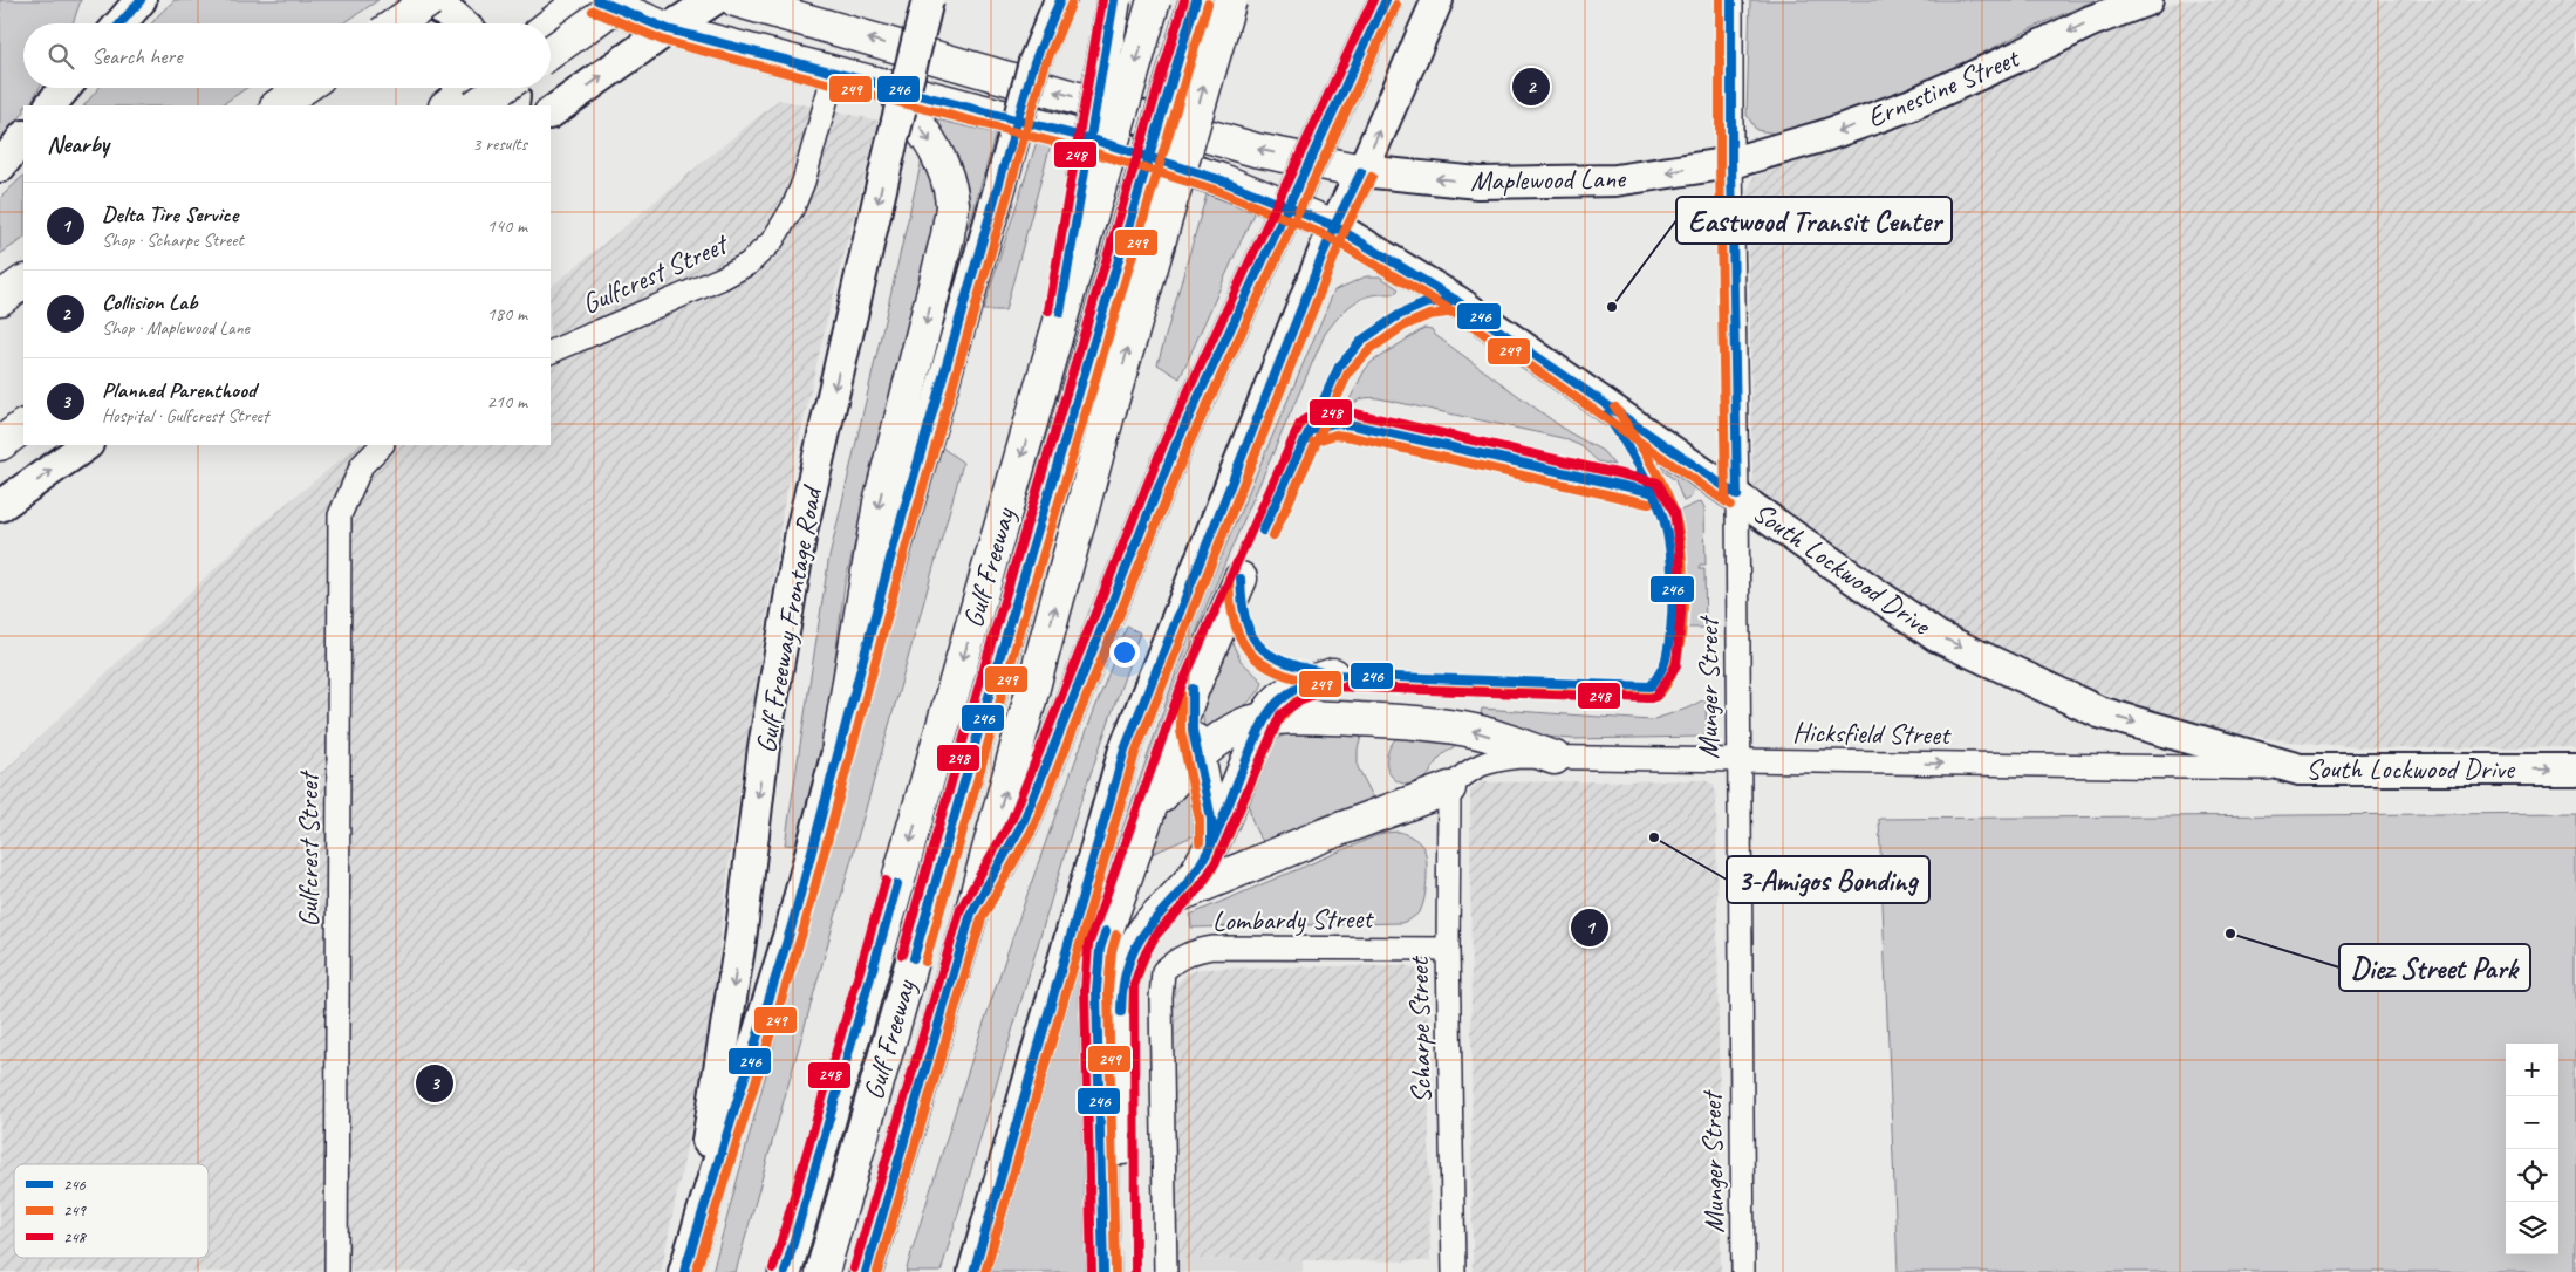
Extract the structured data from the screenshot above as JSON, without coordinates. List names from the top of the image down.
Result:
{
  "streets": {
    "main road": [
      "Ernestine Street",
      "Maplewood Lane",
      "Gulf Freeway",
      "South Lockwood Drive",
      "Gulf Freeway Frontage Road"
    ],
    "street": [
      "Gulfcrest Street",
      "Munger Street",
      "Hicksfield Street",
      "Lombardy Street",
      "Scharpe Street"
    ]
  },
  "crossings": [
    ["Ernestine Street", "Maplewood Lane"],
    ["Ernestine Street", "Munger Street"],
    ["Maplewood Lane", "Munger Street"],
    ["Gulfcrest Street", "South Lockwood Drive"],
    ["South Lockwood Drive", "Munger Street"],
    ["South Lockwood Drive", "Hicksfield Street"],
    ["Munger Street", "Hicksfield Street"],
    ["Hicksfield Street", "Scharpe Street"],
    ["Lombardy Street", "Scharpe Street"]
  ],
  "one_way": [
    "Ernestine Street",
    "Maplewood Lane",
    "South Lockwood Drive",
    "Hicksfield Street"
  ],
  "places": ["Eastwood Transit Center", "3-Amigos Bonding", "Diez Street Park"],
  "lines": ["transit line 246", "transit line 249", "transit line 248"],
  "legend": ["246", "249", "248"],
  "page": {
    "search": "Search here",
    "pins": ["2", "1", "3"],
    "heading": ["Nearby", "3 results"],
    "list": [
      {
        "mark": "1",
        "name": "Delta Tire Service",
        "note": "Shop · Scharpe Street",
        "value": "140 m"
      },
      {
        "mark": "2",
        "name": "Collision Lab",
        "note": "Shop · Maplewood Lane",
        "value": "180 m"
      },
      {
        "mark": "3",
        "name": "Planned Parenthood",
        "note": "Hospital · Gulfcrest Street",
        "value": "210 m"
      }
    ],
    "map_buttons": ["+", "−"]
  }
}
